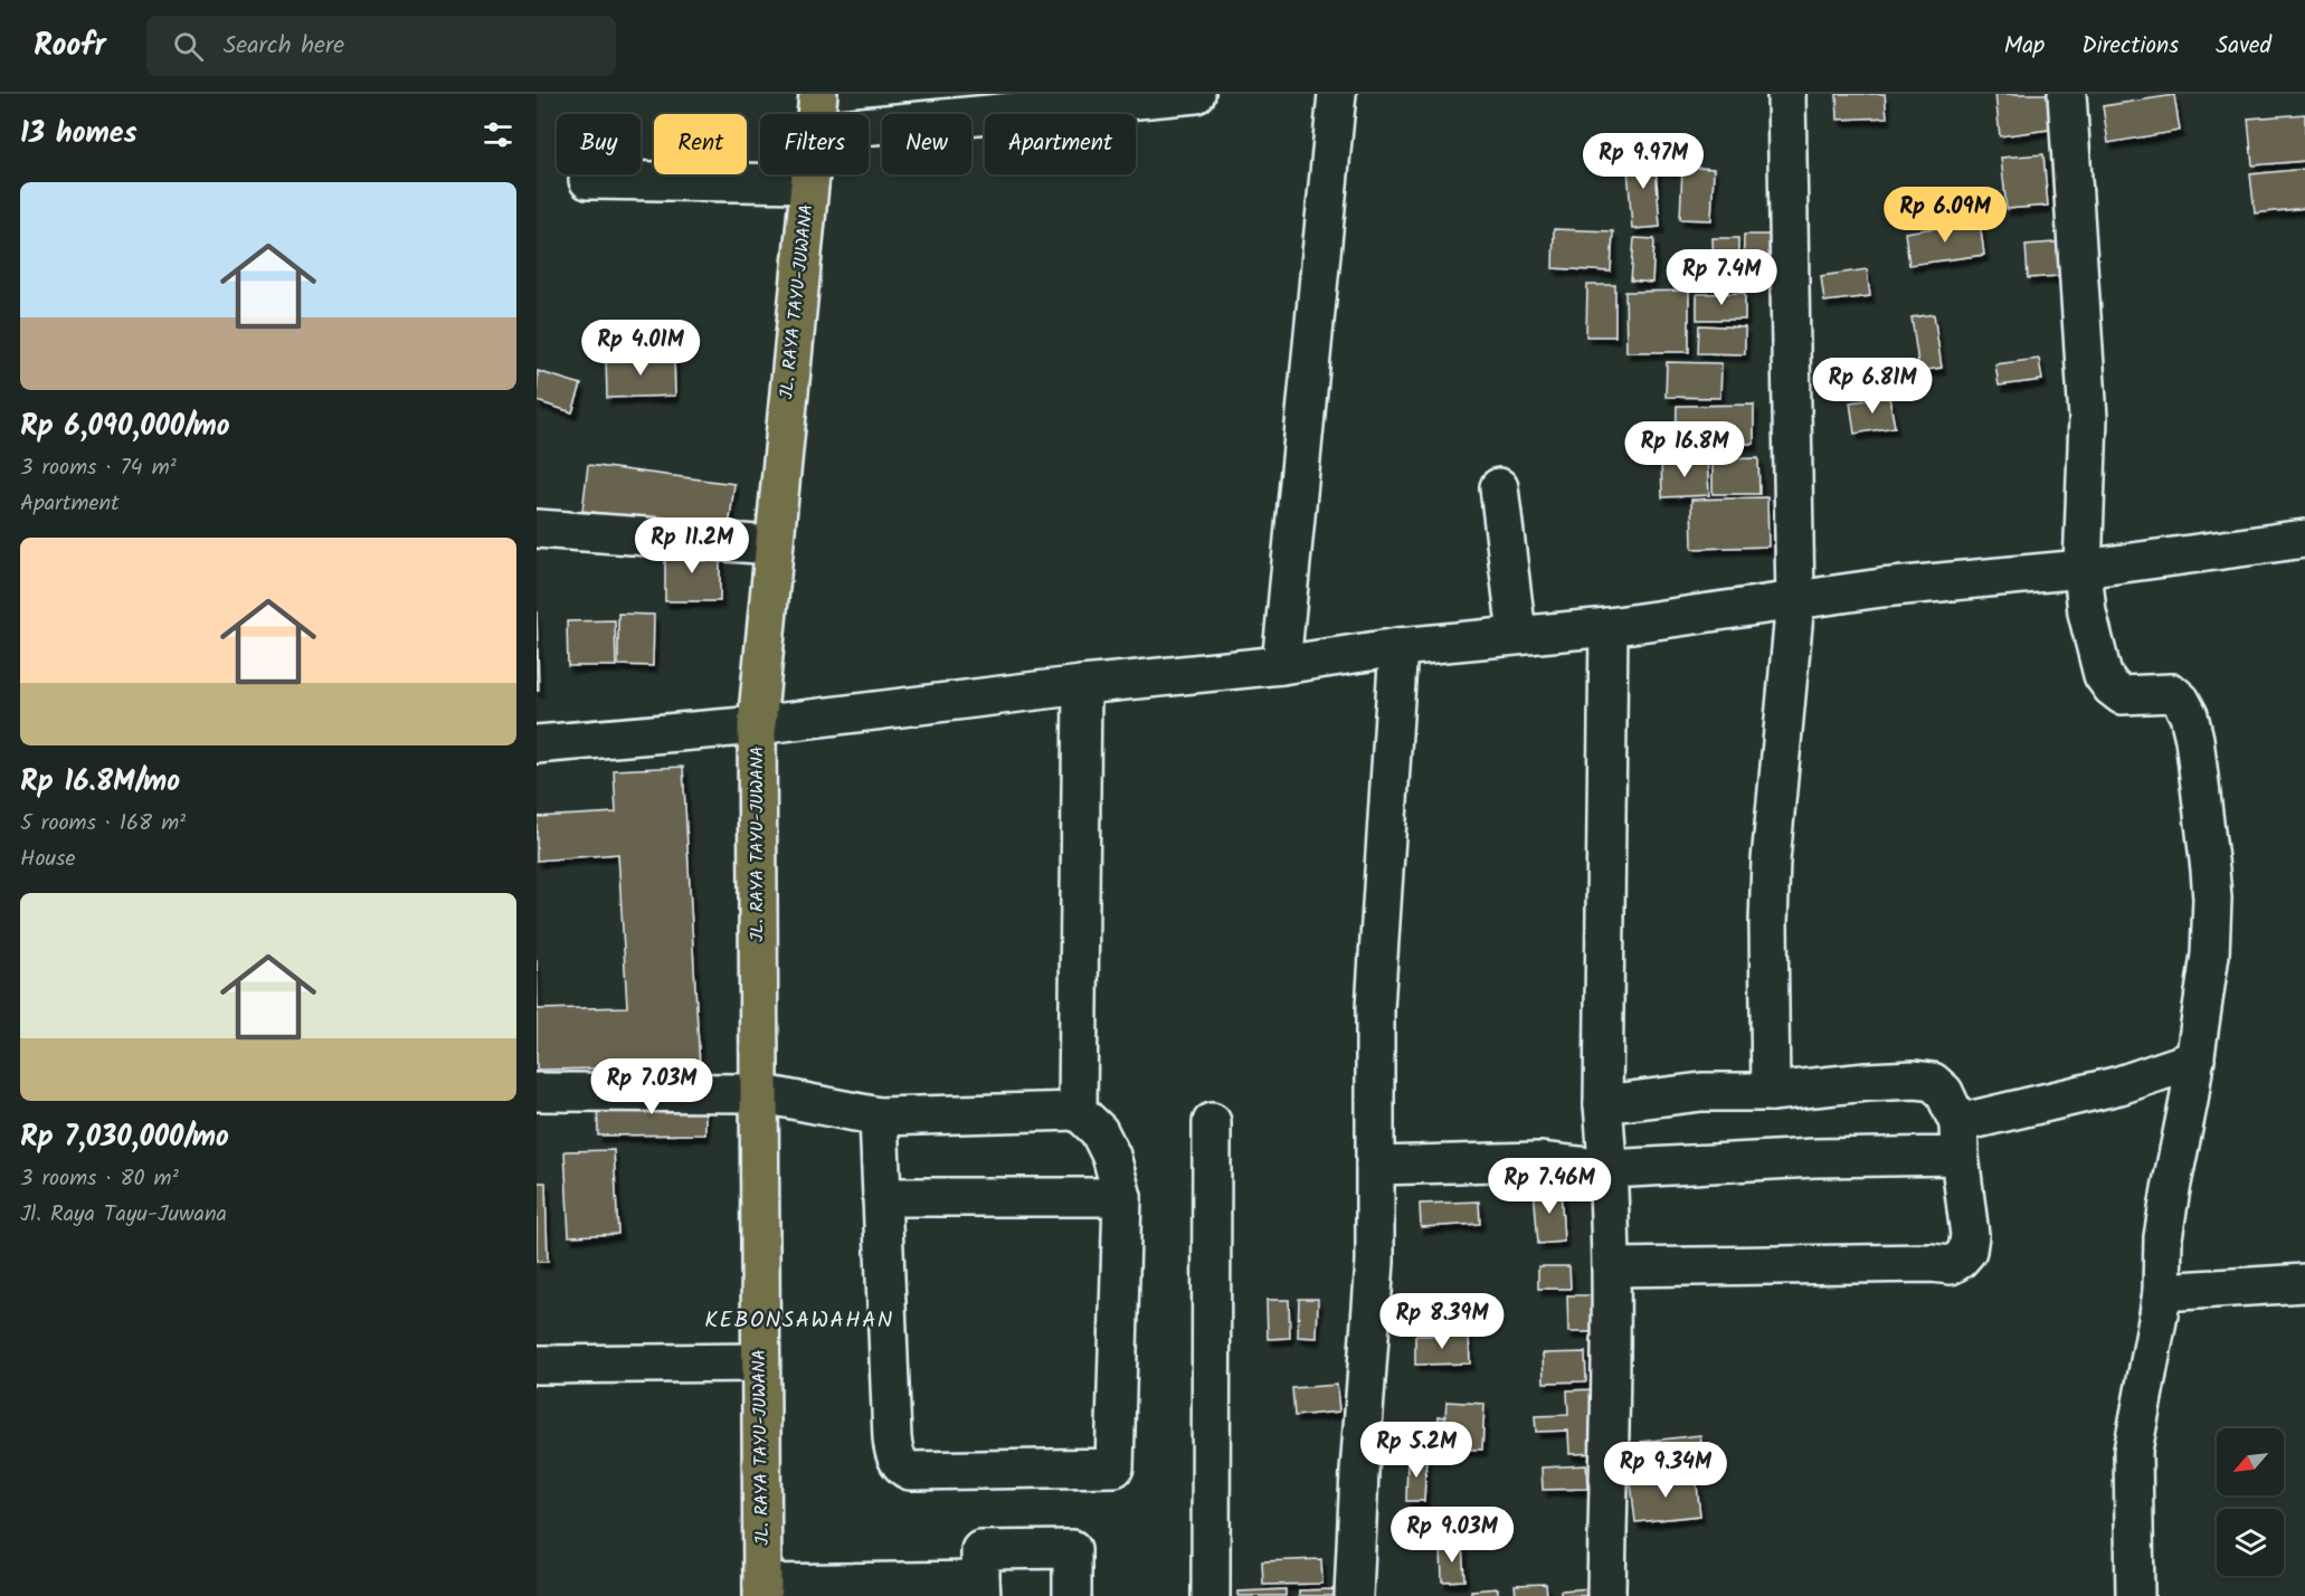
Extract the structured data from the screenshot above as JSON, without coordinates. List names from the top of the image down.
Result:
{
  "streets": {
    "main road": ["JL. RAYA TAYU-JUWANA"]
  },
  "districts": ["KEBONSAWAHAN"],
  "north": "bottom left",
  "page": {
    "header": "Roofr",
    "search": "Search here",
    "nav": ["Map", "Directions", "Saved"],
    "heading": "13 homes",
    "chip": [
      "Buy",
      "Rent",
      "Filters",
      "New",
      "Apartment"
    ],
    "price": [
      "Rp 9.97M",
      "Rp 6.09M",
      "Rp 7.4M",
      "Rp 4.01M",
      "Rp 6.81M",
      "Rp 16.8M",
      "Rp 11.2M",
      "Rp 7.03M",
      "Rp 7.46M",
      "Rp 8.39M",
      "Rp 5.2M",
      "Rp 9.34M",
      "Rp 9.03M"
    ],
    "list": [
      {
        "name": "Rp 6,090,000/mo",
        "note": "3 rooms · 74 m² · Apartment"
      },
      {
        "name": "Rp 16.8M/mo",
        "note": "5 rooms · 168 m² · House"
      },
      {
        "name": "Rp 7,030,000/mo",
        "note": "3 rooms · 80 m² · Jl. Raya Tayu-Juwana"
      }
    ]
  }
}
